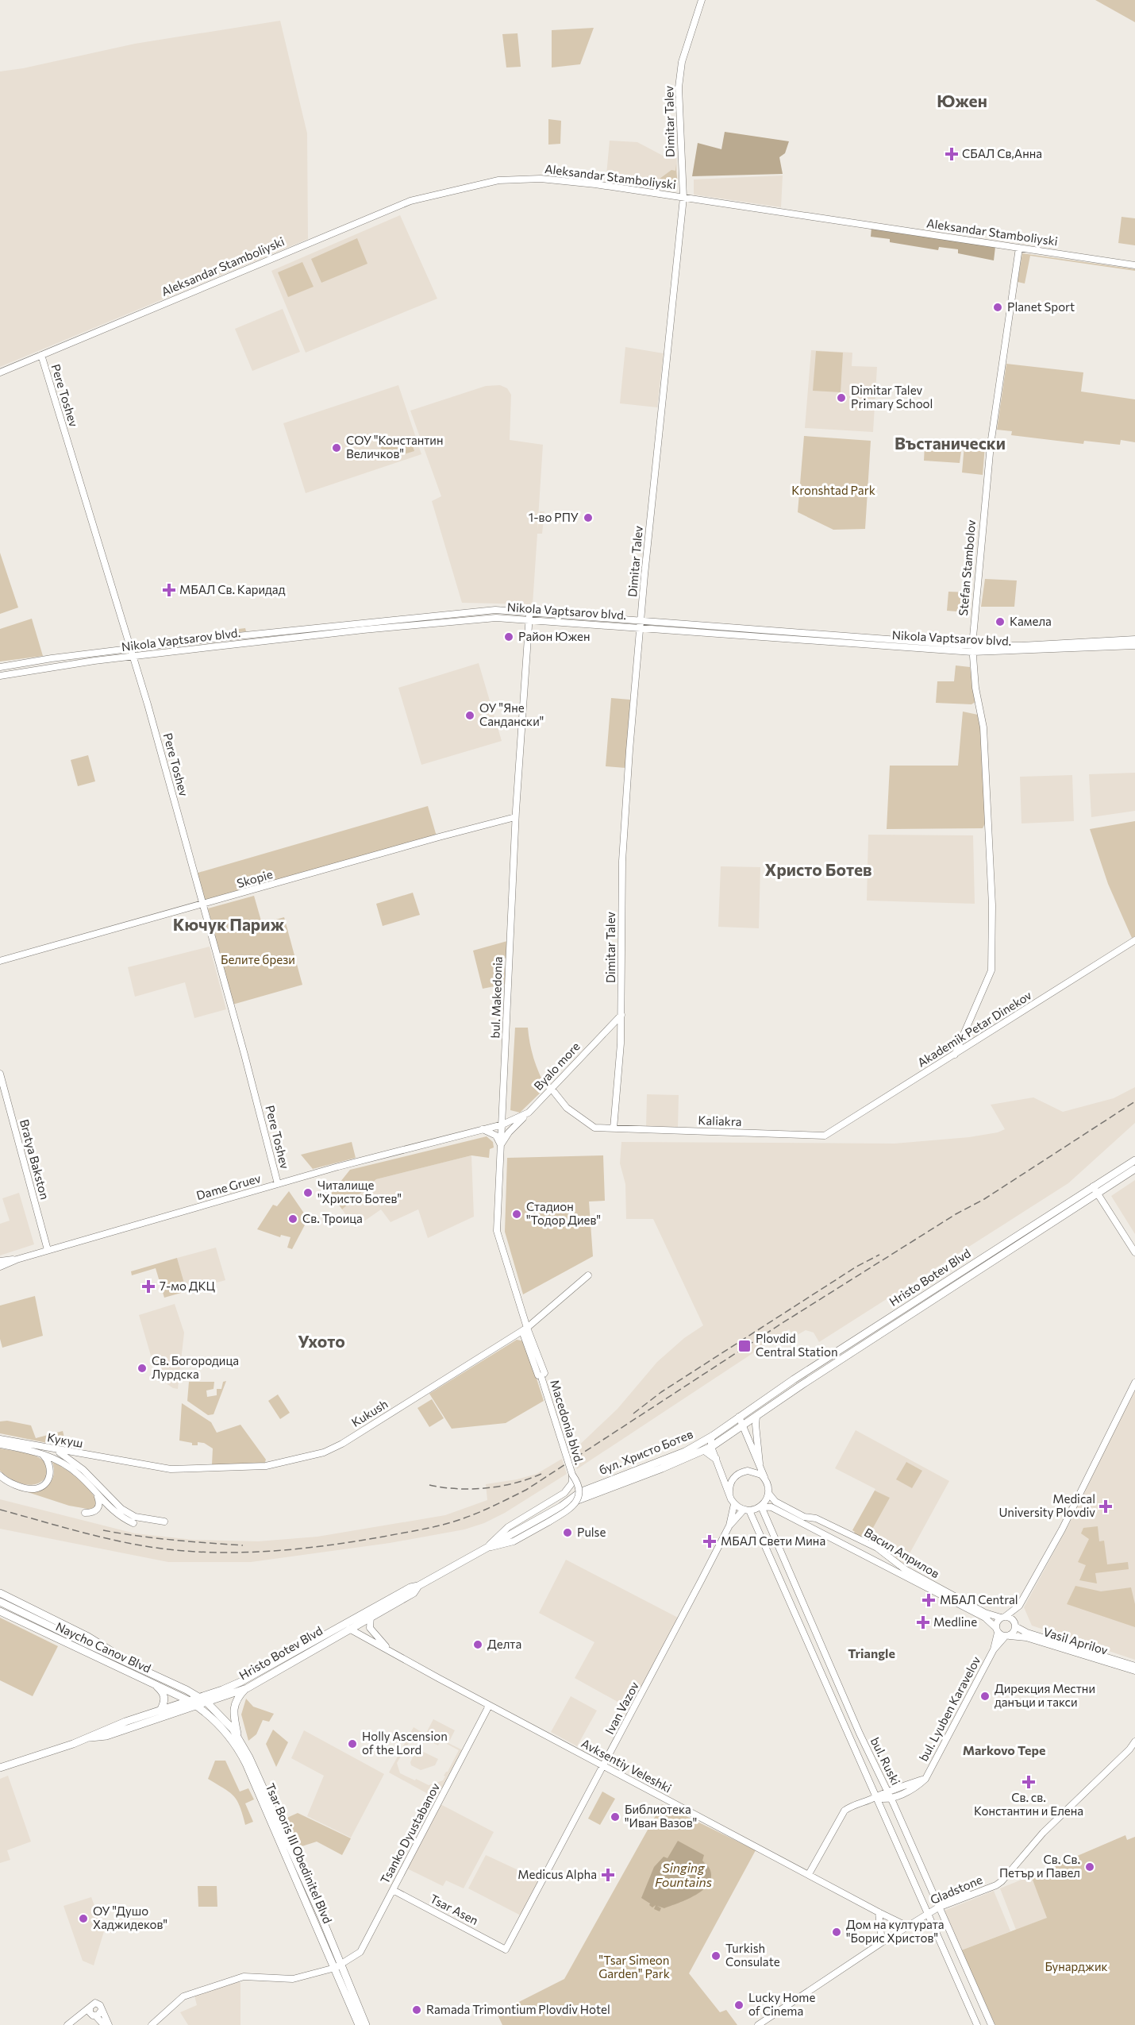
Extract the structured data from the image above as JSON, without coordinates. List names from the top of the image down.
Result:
{
  "streets": {
    "main road": [
      "Hristo Botev Blvd",
      "бул. Христо Ботев",
      "Naycho Canov Blvd",
      "Tsar Boris III Obedinitel Blvd"
    ],
    "street": [
      "Dimitar Talev",
      "Aleksandar Stamboliyski",
      "Pere Toshev",
      "Stefan Stambolov",
      "Nikola Vaptsarov blvd.",
      "Skopie",
      "bul. Makedonia",
      "Akademik Petar Dinekov",
      "Byalo more",
      "Kaliakra",
      "Bratya Bakston",
      "Dame Gruev",
      "Kukush",
      "Macedonia blvd.",
      "Кукуш",
      "Васил Априлов",
      "Vasil Aprilov",
      "Ivan Vazov",
      "bul. Lyuben Karavelov",
      "bul. Ruski",
      "Avksentiy Veleshki",
      "Tsanko Dyustabanov",
      "Gladstone",
      "Tsar Asen"
    ]
  },
  "crossings": [
    ["Dimitar Talev", "Aleksandar Stamboliyski"],
    ["Dimitar Talev", "Nikola Vaptsarov blvd."],
    ["Dimitar Talev", "Byalo more"],
    ["Dimitar Talev", "Kaliakra"],
    ["Aleksandar Stamboliyski", "Pere Toshev"],
    ["Aleksandar Stamboliyski", "Stefan Stambolov"],
    ["Pere Toshev", "Nikola Vaptsarov blvd."],
    ["Pere Toshev", "Skopie"],
    ["Pere Toshev", "Dame Gruev"],
    ["Stefan Stambolov", "Nikola Vaptsarov blvd."],
    ["Stefan Stambolov", "Akademik Petar Dinekov"],
    ["Nikola Vaptsarov blvd.", "bul. Makedonia"],
    ["Skopie", "bul. Makedonia"],
    ["bul. Makedonia", "Byalo more"],
    ["bul. Makedonia", "Dame Gruev"],
    ["bul. Makedonia", "Kukush"],
    ["bul. Makedonia", "Macedonia blvd."],
    ["Akademik Petar Dinekov", "Kaliakra"],
    ["Byalo more", "Kaliakra"],
    ["Byalo more", "Dame Gruev"],
    ["Bratya Bakston", "Dame Gruev"],
    ["Hristo Botev Blvd", "Macedonia blvd."],
    ["Hristo Botev Blvd", "бул. Христо Ботев"],
    ["Hristo Botev Blvd", "Naycho Canov Blvd"],
    ["Hristo Botev Blvd", "Avksentiy Veleshki"],
    ["Hristo Botev Blvd", "Tsar Boris III Obedinitel Blvd"],
    ["Kukush", "Кукуш"],
    ["Васил Априлов", "Vasil Aprilov"],
    ["Васил Априлов", "Ivan Vazov"],
    ["Васил Априлов", "bul. Lyuben Karavelov"],
    ["Васил Априлов", "bul. Ruski"],
    ["Vasil Aprilov", "bul. Lyuben Karavelov"],
    ["Naycho Canov Blvd", "Tsar Boris III Obedinitel Blvd"],
    ["Ivan Vazov", "bul. Ruski"],
    ["Ivan Vazov", "Avksentiy Veleshki"],
    ["Ivan Vazov", "Tsar Asen"],
    ["bul. Lyuben Karavelov", "bul. Ruski"],
    ["bul. Ruski", "Gladstone"],
    ["Avksentiy Veleshki", "Tsanko Dyustabanov"],
    ["Avksentiy Veleshki", "Gladstone"],
    ["Tsanko Dyustabanov", "Tsar Boris III Obedinitel Blvd"],
    ["Tsanko Dyustabanov", "Tsar Asen"]
  ],
  "districts": [
    "Южен",
    "Въстанически",
    "Христо Ботев",
    "Кючук Париж",
    "Ухото",
    "Triangle",
    "Markovo Tepe"
  ],
  "water": ["Singing Fountains"],
  "parks": [
    "Kronshtad Park",
    "Белите брези",
    "\"Tsar Simeon Garden\" Park",
    "Бунарджик"
  ],
  "places": {
    "health": [
      "СБАЛ Св,Анна",
      "МБАЛ Св. Каридад",
      "7-мо ДКЦ",
      "Medical University Plovdiv",
      "МБАЛ Свети Мина",
      "МБАЛ Central",
      "Medline",
      "Св. св. Константин и Елена",
      "Medicus Alpha"
    ],
    "other": [
      "Planet Sport",
      "Dimitar Talev Primary School",
      "СОУ \"Константин Величков\"",
      "1-во РПУ",
      "Камела",
      "Район Южен",
      "ОУ \"Яне Сандански\"",
      "Читалище \"Христо Ботев\"",
      "Стадион \"Тодор Диев\"",
      "Св. Троица",
      "Св. Богородица Лурдска",
      "Pulse",
      "Делта",
      "Дирекция Местни данъци и такси",
      "Holly Ascension of the Lord",
      "Библиотека \"Иван Вазов\"",
      "Св. Св. Петър и Павел",
      "ОУ \"Душо Хаджидеков\"",
      "Дом на културата \"Борис Христов\"",
      "Turkish Consulate",
      "Lucky Home of Cinema",
      "Ramada Trimontium Plovdiv Hotel"
    ],
    "transit": ["Plovdid Central Station"]
  }
}
